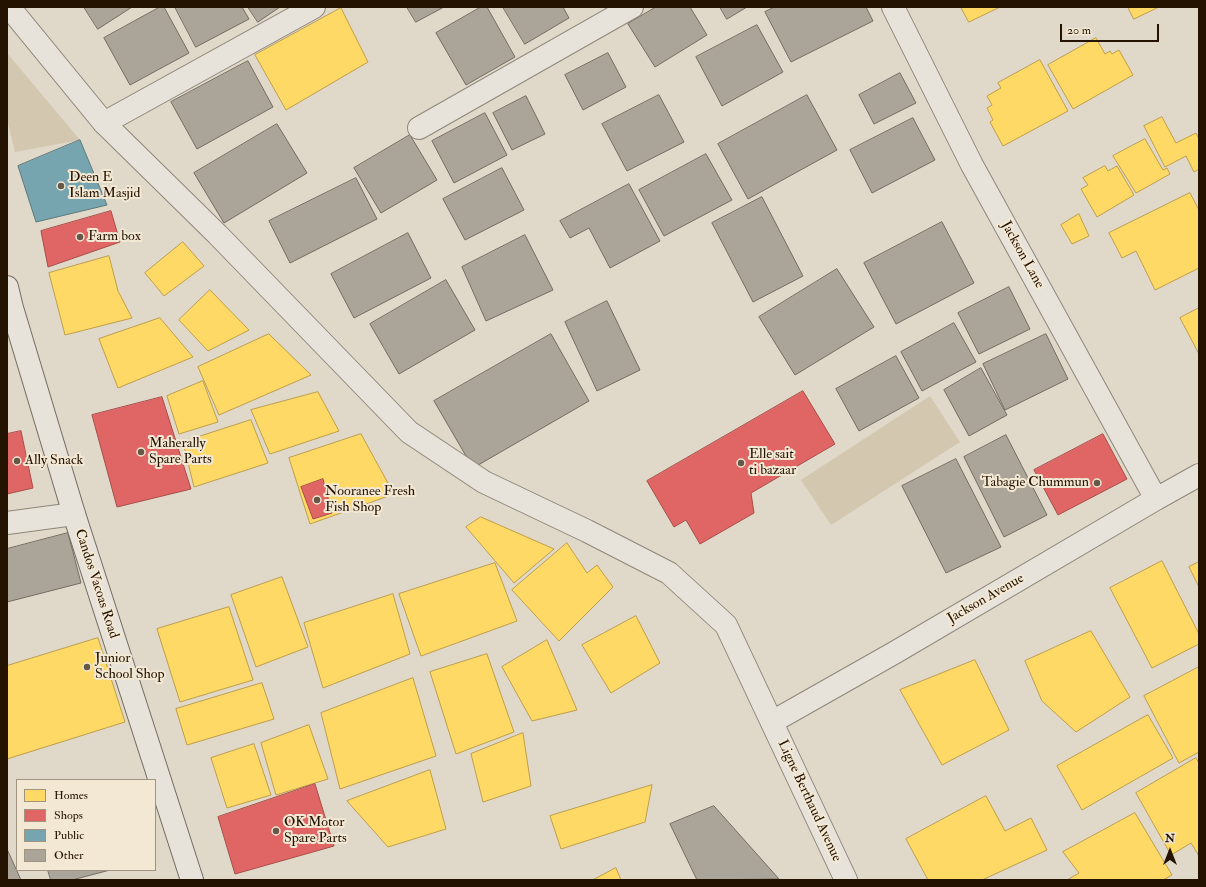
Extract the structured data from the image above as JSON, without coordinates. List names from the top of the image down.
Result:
{
  "streets": {
    "street": [
      "Jackson Lane",
      "Candos Vacoas Road",
      "Jackson Avenue",
      "Ligne Berthaud Avenue"
    ]
  },
  "crossings": [
    ["Jackson Lane", "Jackson Avenue"],
    ["Jackson Avenue", "Ligne Berthaud Avenue"]
  ],
  "places": [
    "Deen E Islam Masjid",
    "Farm box",
    "Maherally Spare Parts",
    "Ally Snack",
    "Elle sait ti bazaar",
    "Tabagie Chummun",
    "Nooranee Fresh Fish Shop",
    "Junior School Shop",
    "OK Motor Spare Parts"
  ],
  "legend": [
    "Homes",
    "Shops",
    "Public",
    "Other"
  ],
  "scale_bar": "20 m",
  "north": "top"
}
